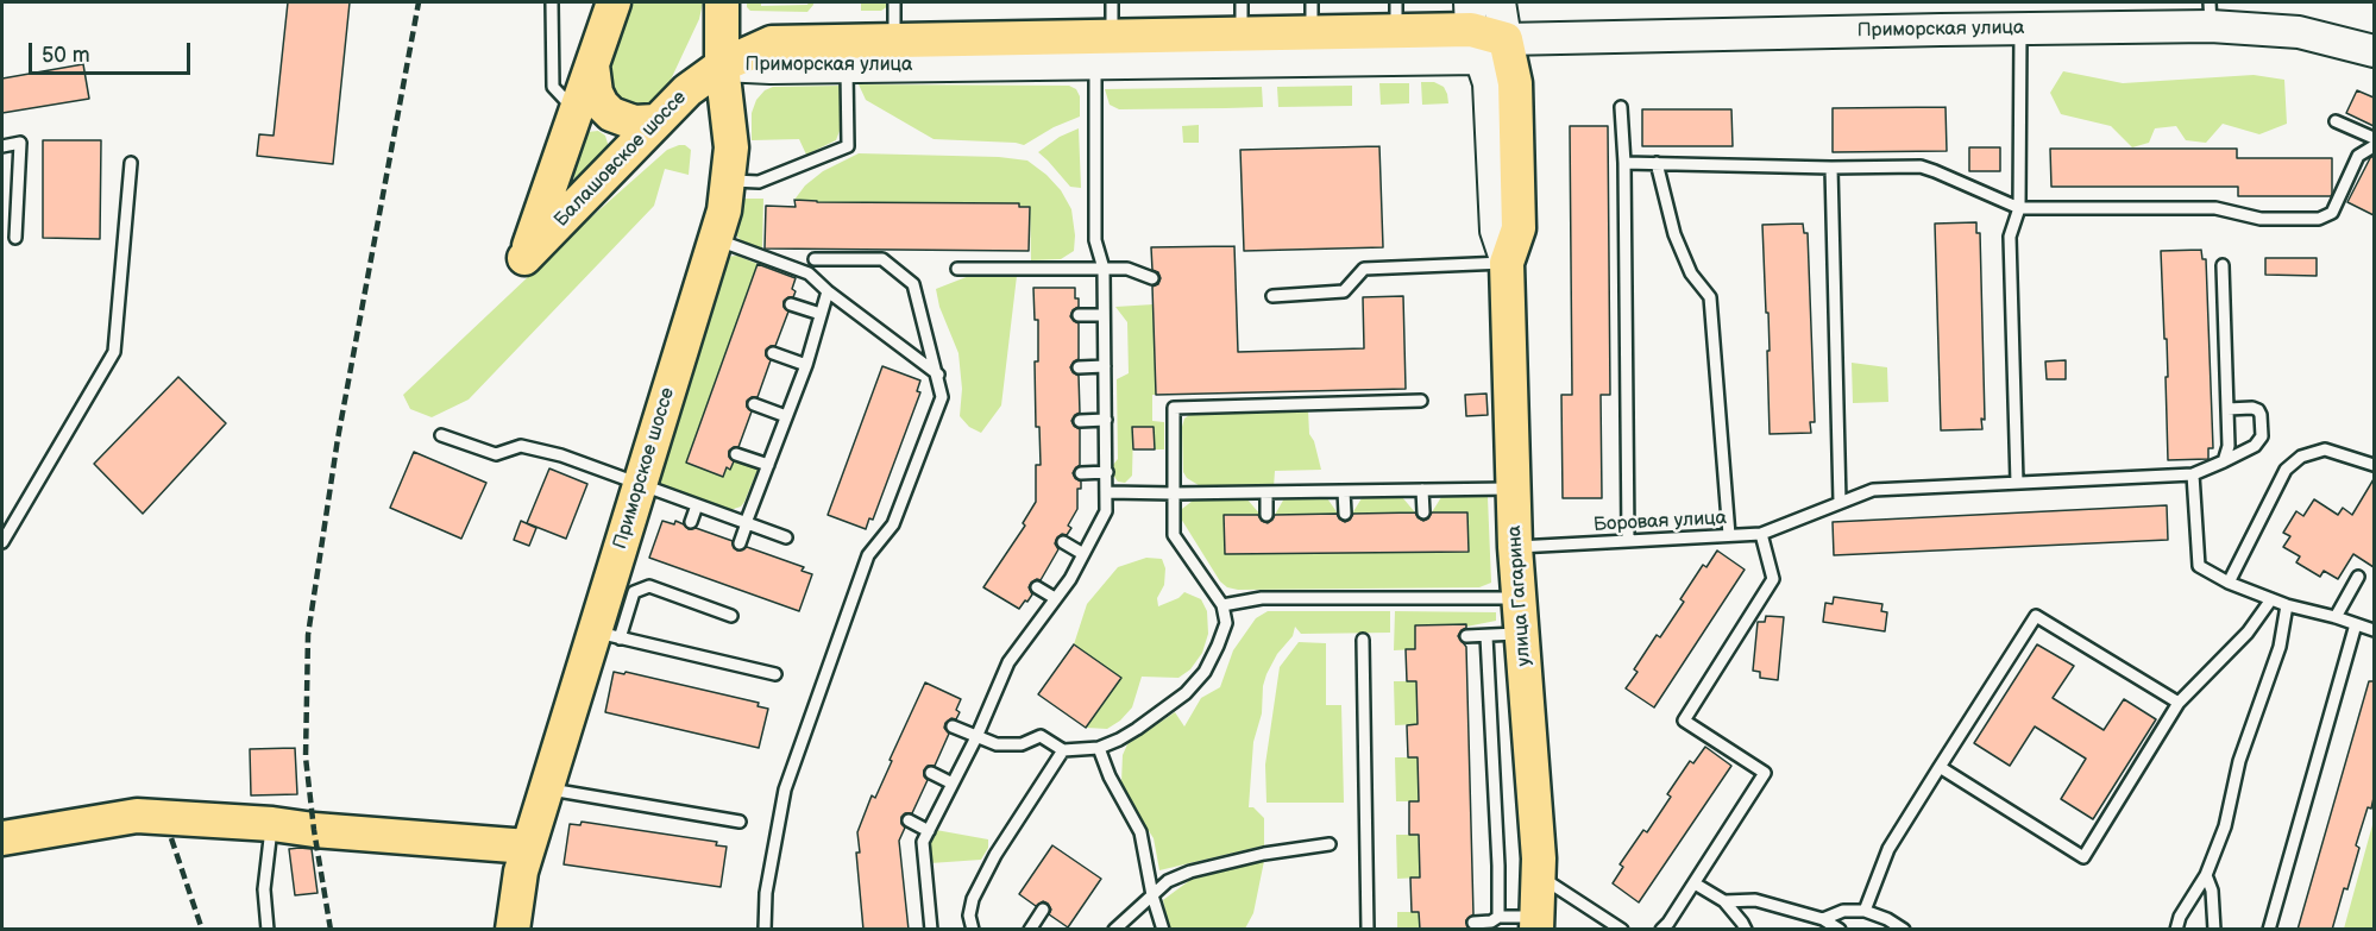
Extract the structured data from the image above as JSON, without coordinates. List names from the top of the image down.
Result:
{
  "streets": {
    "main road": [
      "Приморская улица",
      "Балашовское шоссе",
      "Приморское шоссе",
      "улица Гагарина"
    ],
    "lane": ["Боровая улица"]
  },
  "crossings": [
    ["Приморская улица", "Балашовское шоссе"],
    ["Приморская улица", "Приморское шоссе"],
    ["Приморская улица", "улица Гагарина"],
    ["Балашовское шоссе", "Приморское шоссе"],
    ["Боровая улица", "улица Гагарина"]
  ],
  "scale_bar": "50 m"
}
